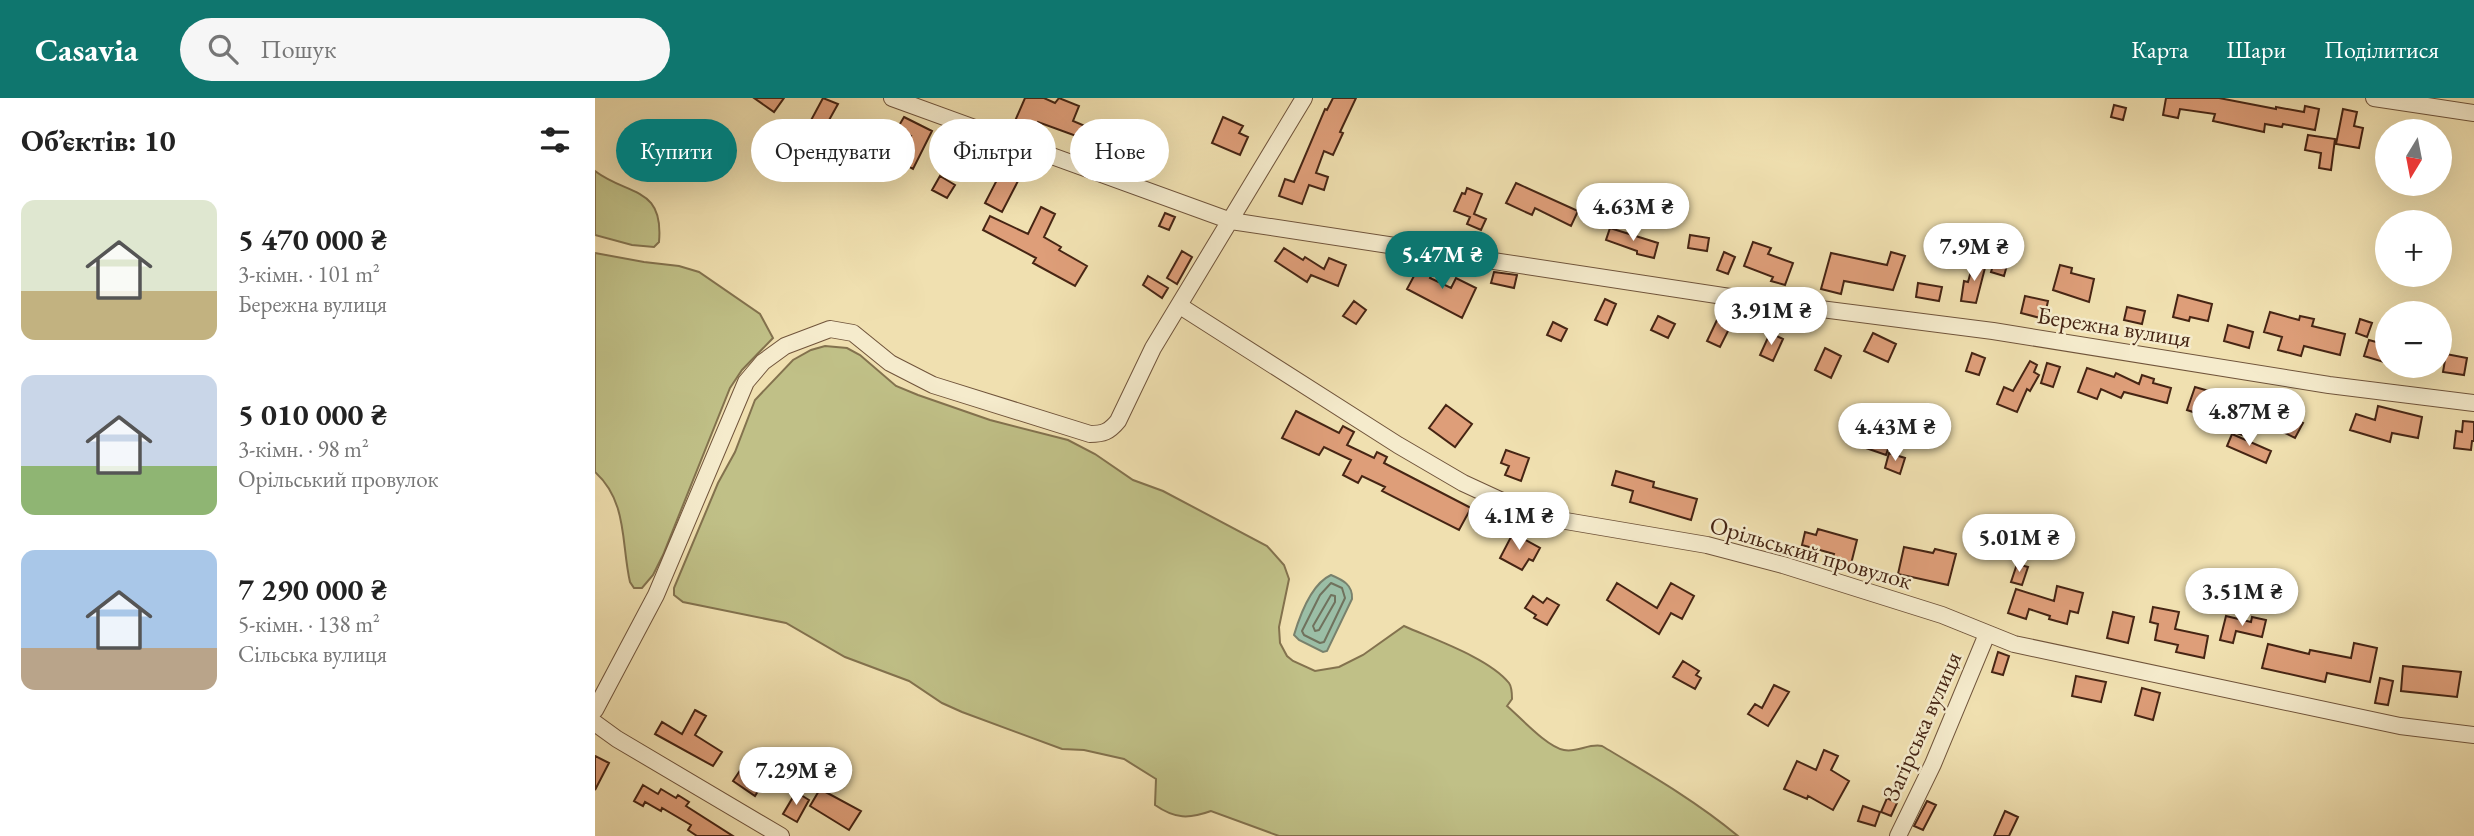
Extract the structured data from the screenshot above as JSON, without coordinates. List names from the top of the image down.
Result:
{
  "streets": {
    "street": ["Бережна вулиця", "Орільський провулок", "Загірська вулиця"]
  },
  "crossings": [
    ["Орільський провулок", "Загірська вулиця"]
  ],
  "north": "bottom",
  "page": {
    "header": "Casavia",
    "search": "Пошук",
    "nav": ["Карта", "Шари", "Поділитися"],
    "heading": "Об’єктів: 10",
    "map_buttons": ["+", "−"],
    "chip": [
      "Купити",
      "Орендувати",
      "Фільтри",
      "Нове"
    ],
    "list": [
      {
        "name": "5 470 000 ₴",
        "note": "3-кімн. · 101 m² · Бережна вулиця"
      },
      {
        "name": "5 010 000 ₴",
        "note": "3-кімн. · 98 m² · Орільський провулок"
      },
      {
        "name": "7 290 000 ₴",
        "note": "5-кімн. · 138 m² · Сільська вулиця"
      }
    ],
    "price": [
      "4.63M ₴",
      "7.9M ₴",
      "5.47M ₴",
      "3.91M ₴",
      "4.87M ₴",
      "4.43M ₴",
      "4.1M ₴",
      "5.01M ₴",
      "3.51M ₴",
      "7.29M ₴"
    ]
  }
}
